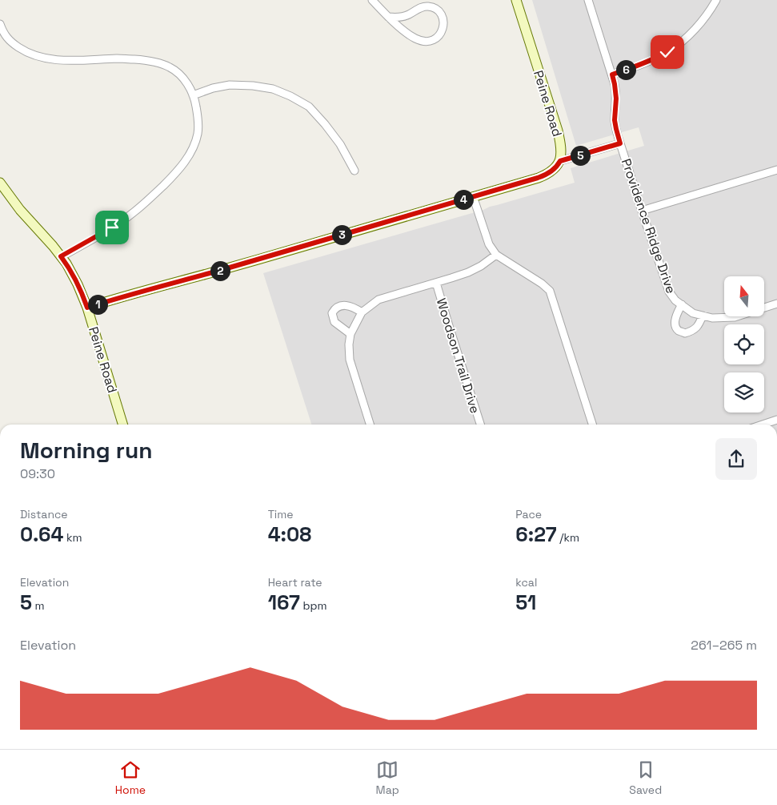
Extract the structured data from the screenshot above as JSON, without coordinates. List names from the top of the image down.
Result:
{
  "streets": {
    "street": ["Peine Road", "Providence Ridge Drive", "Woodson Trail Drive"]
  },
  "crossings": [
    ["Peine Road", "Providence Ridge Drive"]
  ],
  "north": "top",
  "page": {
    "pins": [
      "6",
      "5",
      "4",
      "3",
      "2",
      "1"
    ],
    "heading": ["Morning run", "09:30"],
    "stats": [
      ["Distance", "0.64 km"],
      ["Time", "4:08"],
      ["Pace", "6:27 /km"],
      ["Elevation", "5 m"],
      ["Heart rate", "167 bpm"],
      ["kcal", "51"]
    ],
    "chart": ["Elevation", "261–265 m"],
    "tabs": ["Home", "Map", "Saved"]
  }
}
